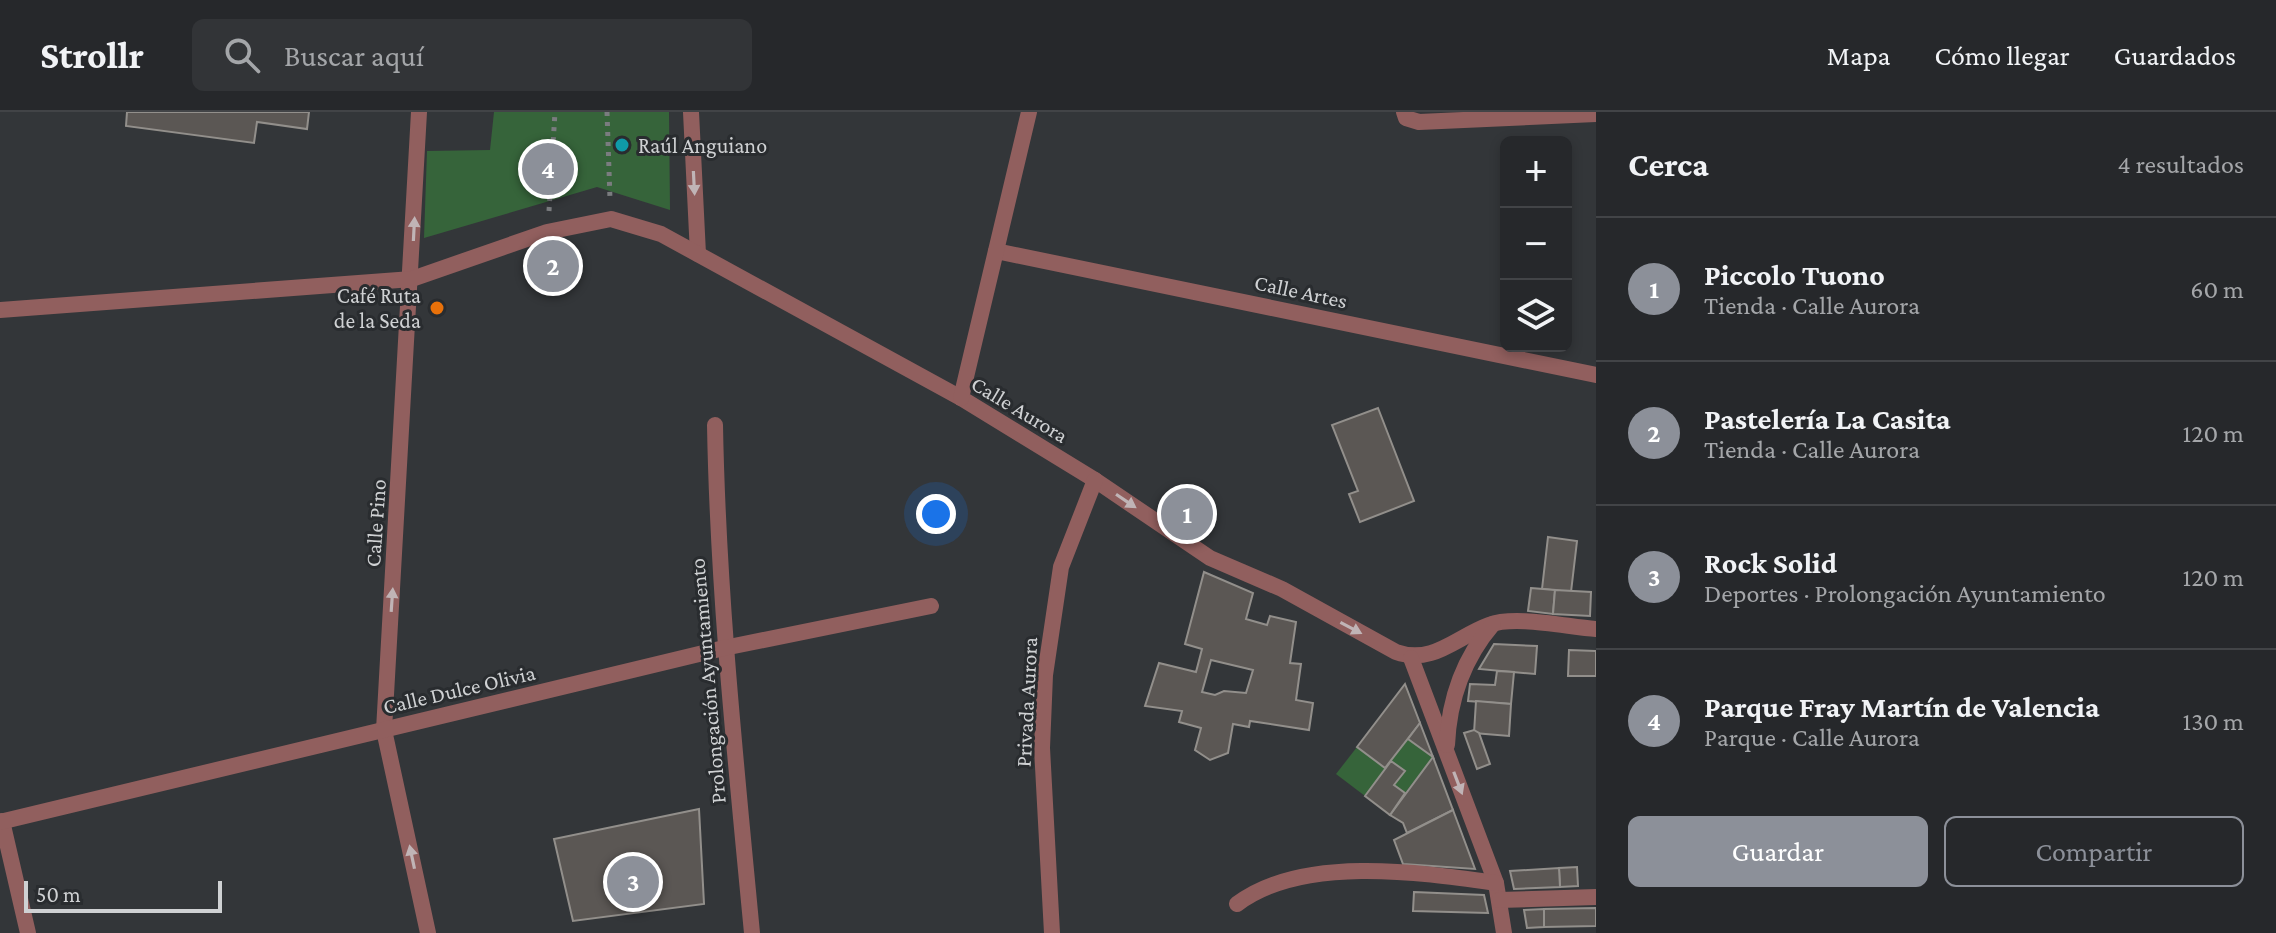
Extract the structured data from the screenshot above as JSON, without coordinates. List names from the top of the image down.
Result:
{
  "streets": {
    "street": [
      "Calle Artes",
      "Calle Aurora",
      "Calle Pino",
      "Prolongación Ayuntamiento",
      "Calle Dulce Olivia",
      "Privada Aurora"
    ]
  },
  "crossings": [
    ["Calle Aurora", "Calle Pino"],
    ["Calle Aurora", "Privada Aurora"],
    ["Calle Pino", "Calle Dulce Olivia"],
    ["Prolongación Ayuntamiento", "Calle Dulce Olivia"]
  ],
  "one_way": ["Calle Pino"],
  "places": ["Raúl Anguiano", "Café Ruta de la Seda"],
  "scale_bar": "50 m",
  "page": {
    "header": "Strollr",
    "search": "Buscar aquí",
    "nav": ["Mapa", "Cómo llegar", "Guardados"],
    "heading": ["Cerca", "4 resultados"],
    "map_buttons": ["+", "−"],
    "pins": [
      "4",
      "2",
      "1",
      "3"
    ],
    "list": [
      {
        "mark": "1",
        "name": "Piccolo Tuono",
        "note": "Tienda · Calle Aurora",
        "value": "60 m"
      },
      {
        "mark": "2",
        "name": "Pastelería La Casita",
        "note": "Tienda · Calle Aurora",
        "value": "120 m"
      },
      {
        "mark": "3",
        "name": "Rock Solid",
        "note": "Deportes · Prolongación Ayuntamiento",
        "value": "120 m"
      },
      {
        "mark": "4",
        "name": "Parque Fray Martín de Valencia",
        "note": "Parque · Calle Aurora",
        "value": "130 m"
      }
    ],
    "buttons": ["Guardar", "Compartir"],
    "scale": "50 m"
  }
}
